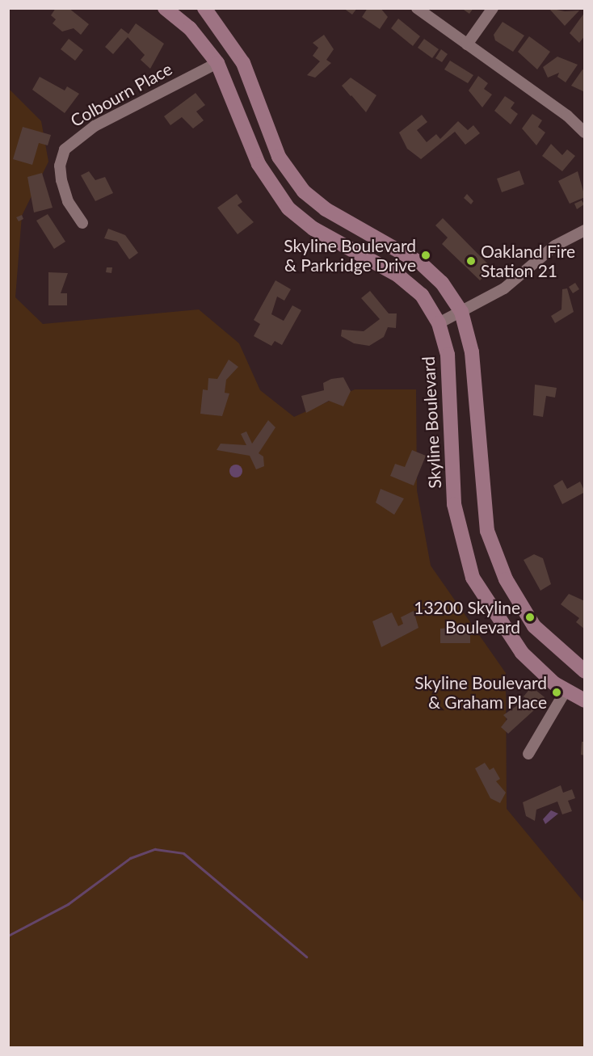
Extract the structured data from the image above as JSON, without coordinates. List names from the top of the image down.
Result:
{
  "streets": {
    "main road": ["Skyline Boulevard"],
    "street": ["Colbourn Place"]
  },
  "crossings": [
    ["Colbourn Place", "Skyline Boulevard"]
  ],
  "places": [
    "Skyline Boulevard & Parkridge Drive",
    "Oakland Fire Station 21",
    "13200 Skyline Boulevard",
    "Skyline Boulevard & Graham Place"
  ]
}
